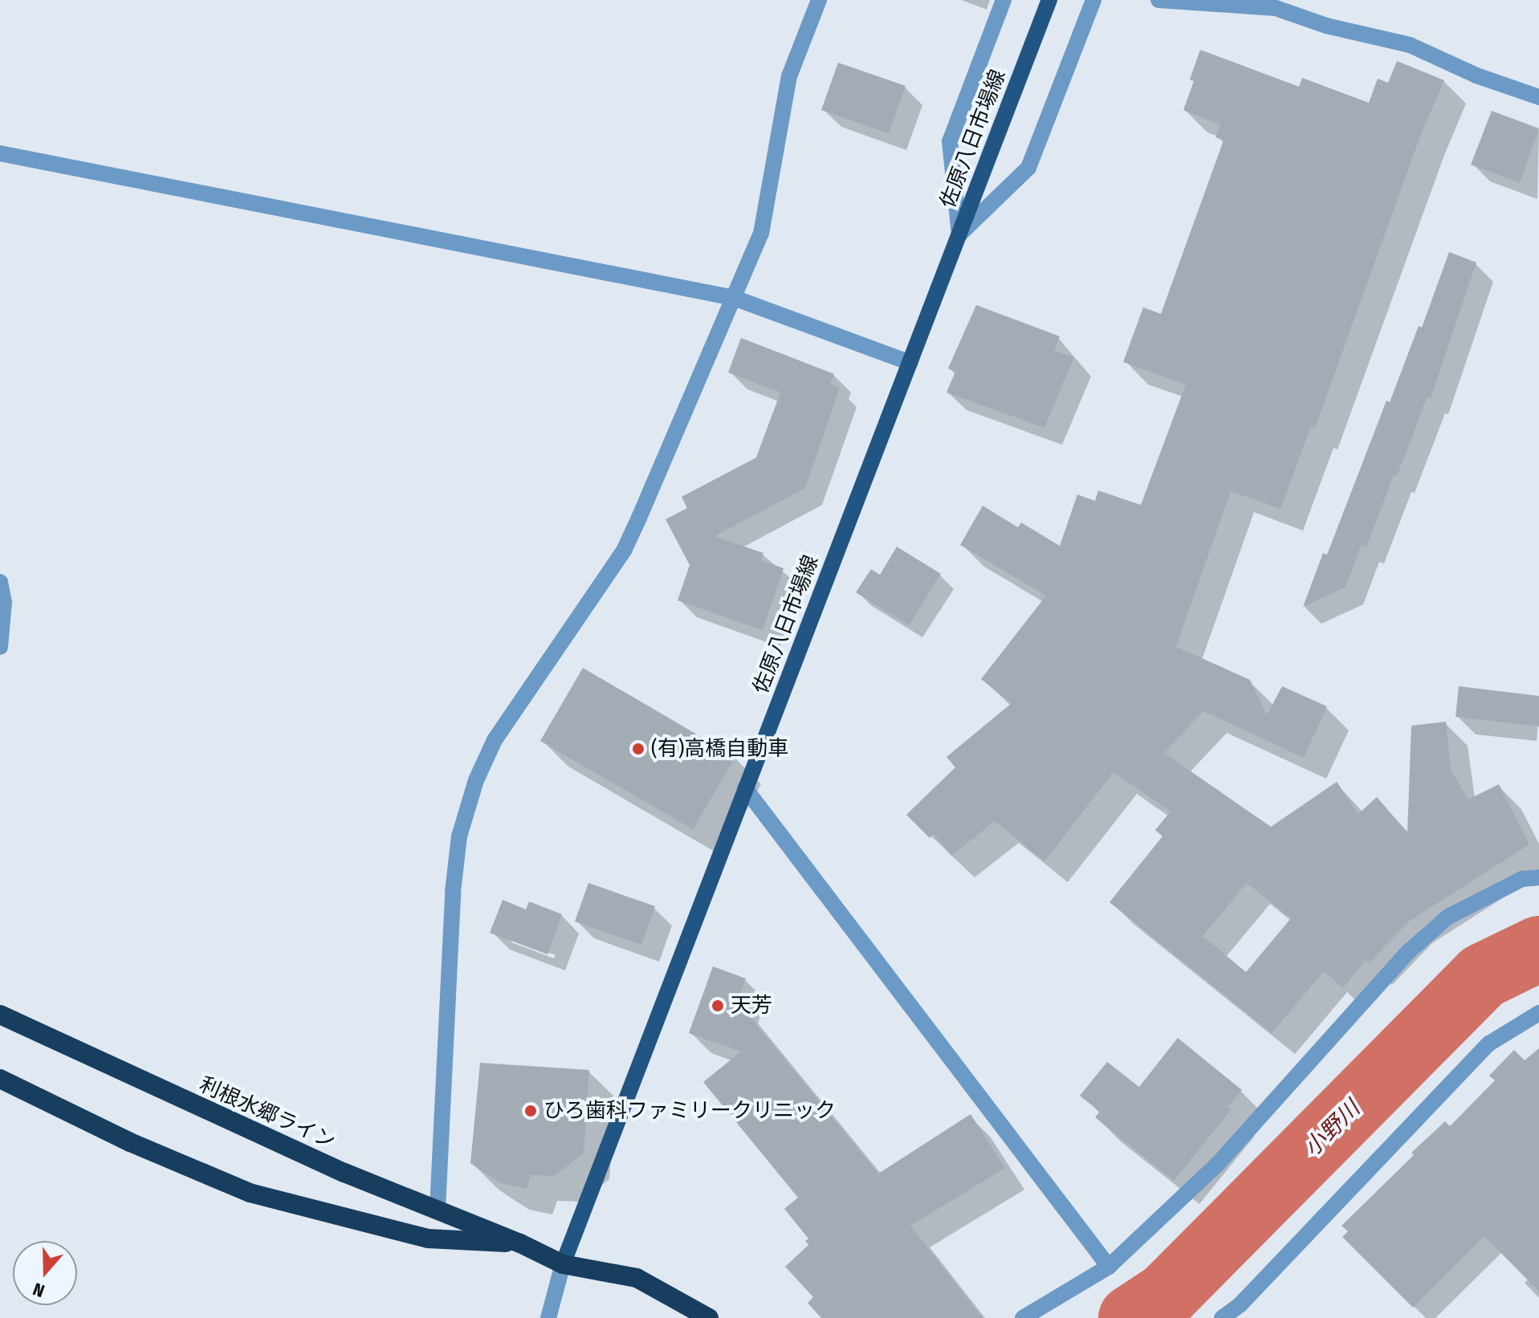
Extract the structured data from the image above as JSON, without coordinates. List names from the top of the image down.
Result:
{
  "streets": {
    "highway": ["利根水郷ライン"],
    "main road": ["佐原八日市場線"]
  },
  "crossings": [
    ["佐原八日市場線", "利根水郷ライン"]
  ],
  "water": ["小野川"],
  "places": ["(有)高橋自動車", "天芳", "ひろ歯科ファミリークリニック"],
  "north": "bottom"
}
